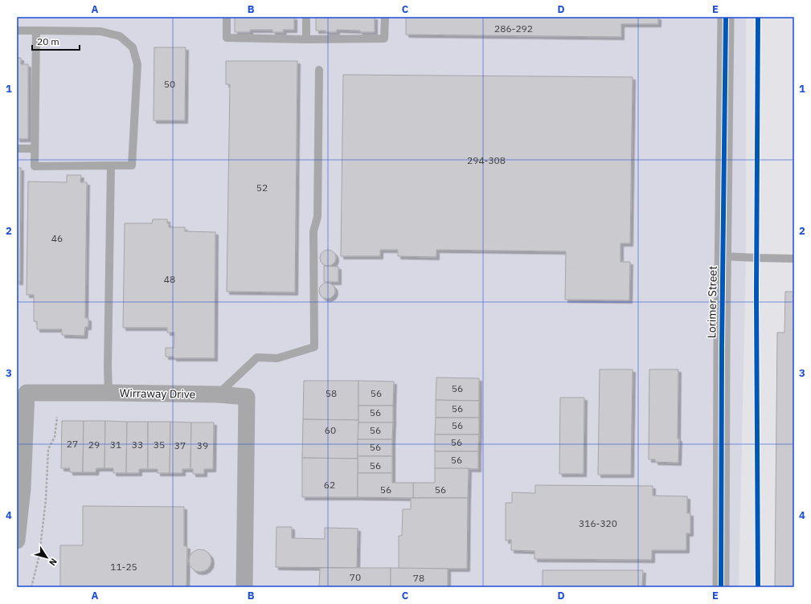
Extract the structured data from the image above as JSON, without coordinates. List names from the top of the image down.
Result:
{
  "streets": {
    "street": ["Lorimer Street", "Wirraway Drive"]
  },
  "house_numbers": [
    "286-292",
    "50",
    "294-308",
    "52",
    "46",
    "48",
    "56",
    "58",
    "56",
    "56",
    "56",
    "56",
    "60",
    "56",
    "56",
    "27",
    "29",
    "31",
    "33",
    "35",
    "37",
    "39",
    "56",
    "56",
    "56",
    "62",
    "56",
    "56",
    "316-320",
    "11-25",
    "70",
    "78"
  ],
  "scale_bar": "20 m",
  "north": "bottom right",
  "grid": {
    "columns": [
      "A",
      "B",
      "C",
      "D",
      "E"
    ],
    "rows": [
      "1",
      "2",
      "3",
      "4"
    ]
  }
}
